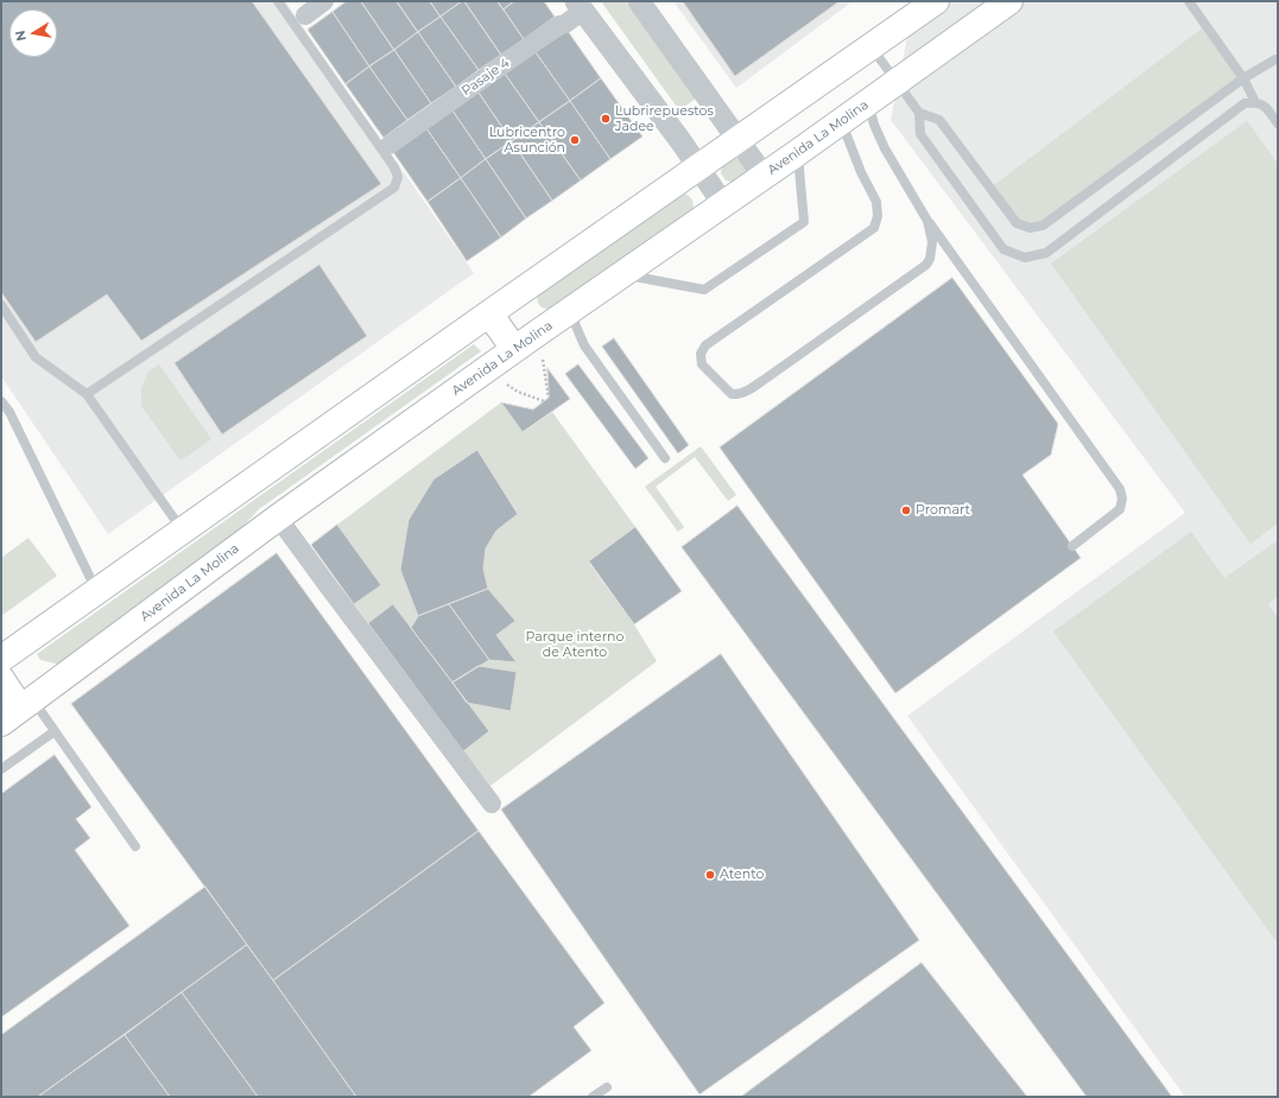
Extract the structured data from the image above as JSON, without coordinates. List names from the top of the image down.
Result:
{
  "streets": {
    "main road": ["Avenida La Molina"],
    "street": ["Pasaje 4"]
  },
  "parks": ["Parque interno de Atento"],
  "places": [
    "Lubrirepuestos Jadee",
    "Lubricentro Asunción",
    "Promart",
    "Atento"
  ],
  "north": "left"
}
